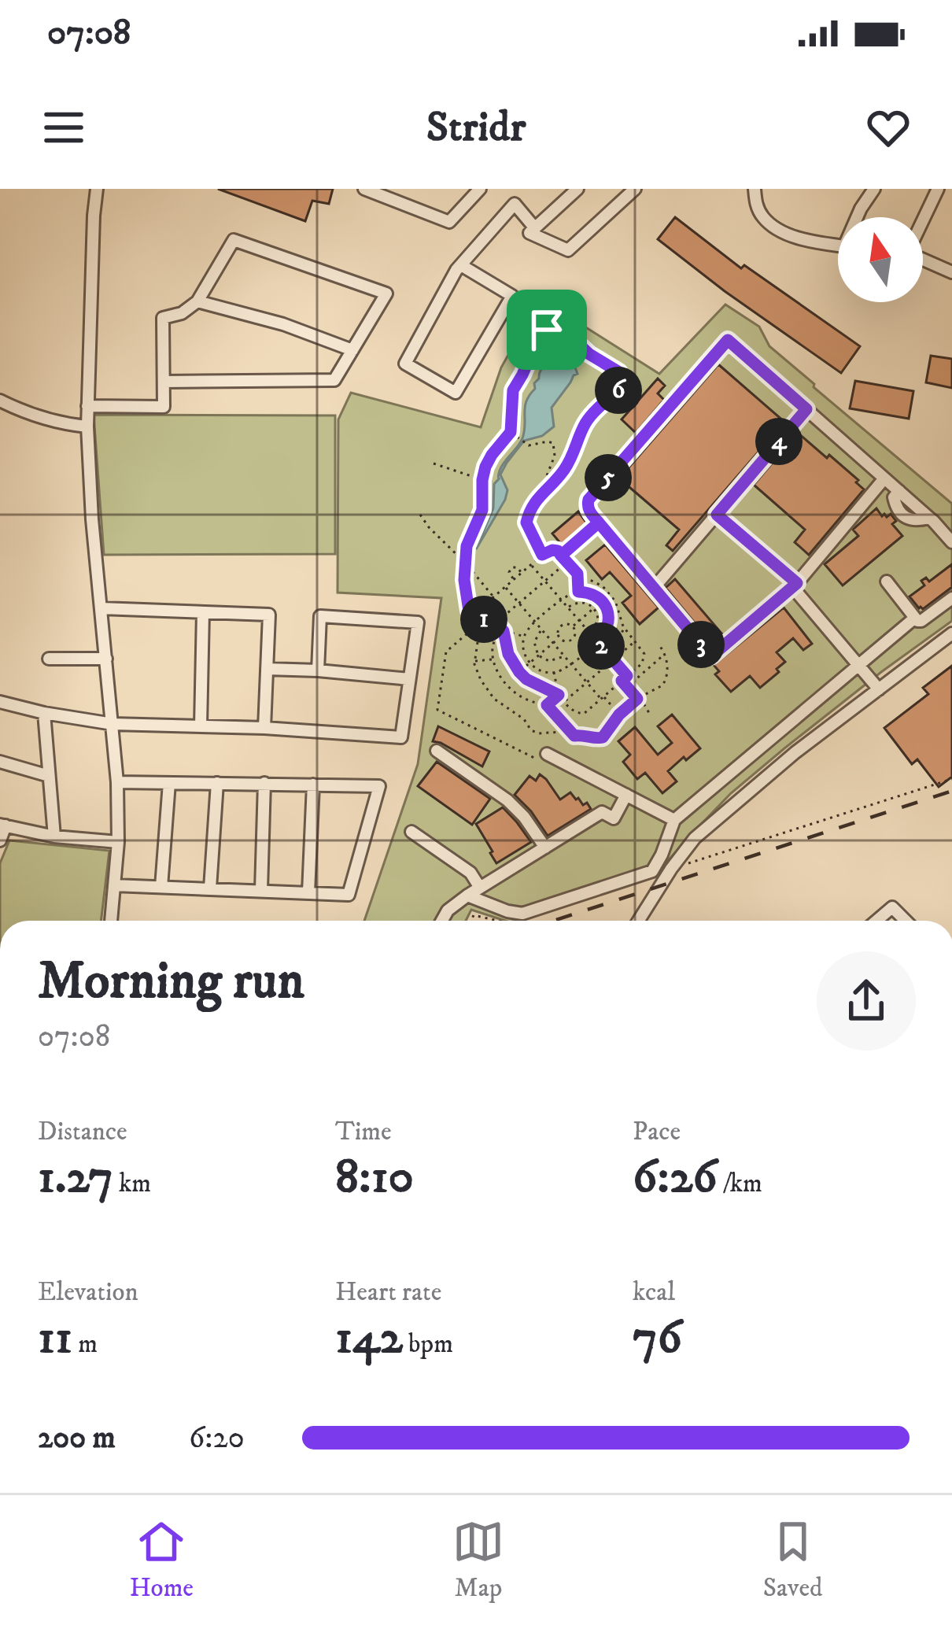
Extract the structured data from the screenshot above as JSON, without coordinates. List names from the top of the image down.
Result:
{
  "north": "top",
  "page": {
    "status": "07:08",
    "header": "Stridr",
    "pins": [
      "6",
      "4",
      "5",
      "1",
      "3",
      "2"
    ],
    "heading": ["Morning run", "07:08"],
    "stats": [
      ["Distance", "1.27 km"],
      ["Time", "8:10"],
      ["Pace", "6:26 /km"],
      ["Elevation", "11 m"],
      ["Heart rate", "142 bpm"],
      ["kcal", "76"]
    ],
    "list": [
      {
        "name": "200 m",
        "note": "6:20"
      }
    ],
    "tabs": ["Home", "Map", "Saved"]
  }
}
